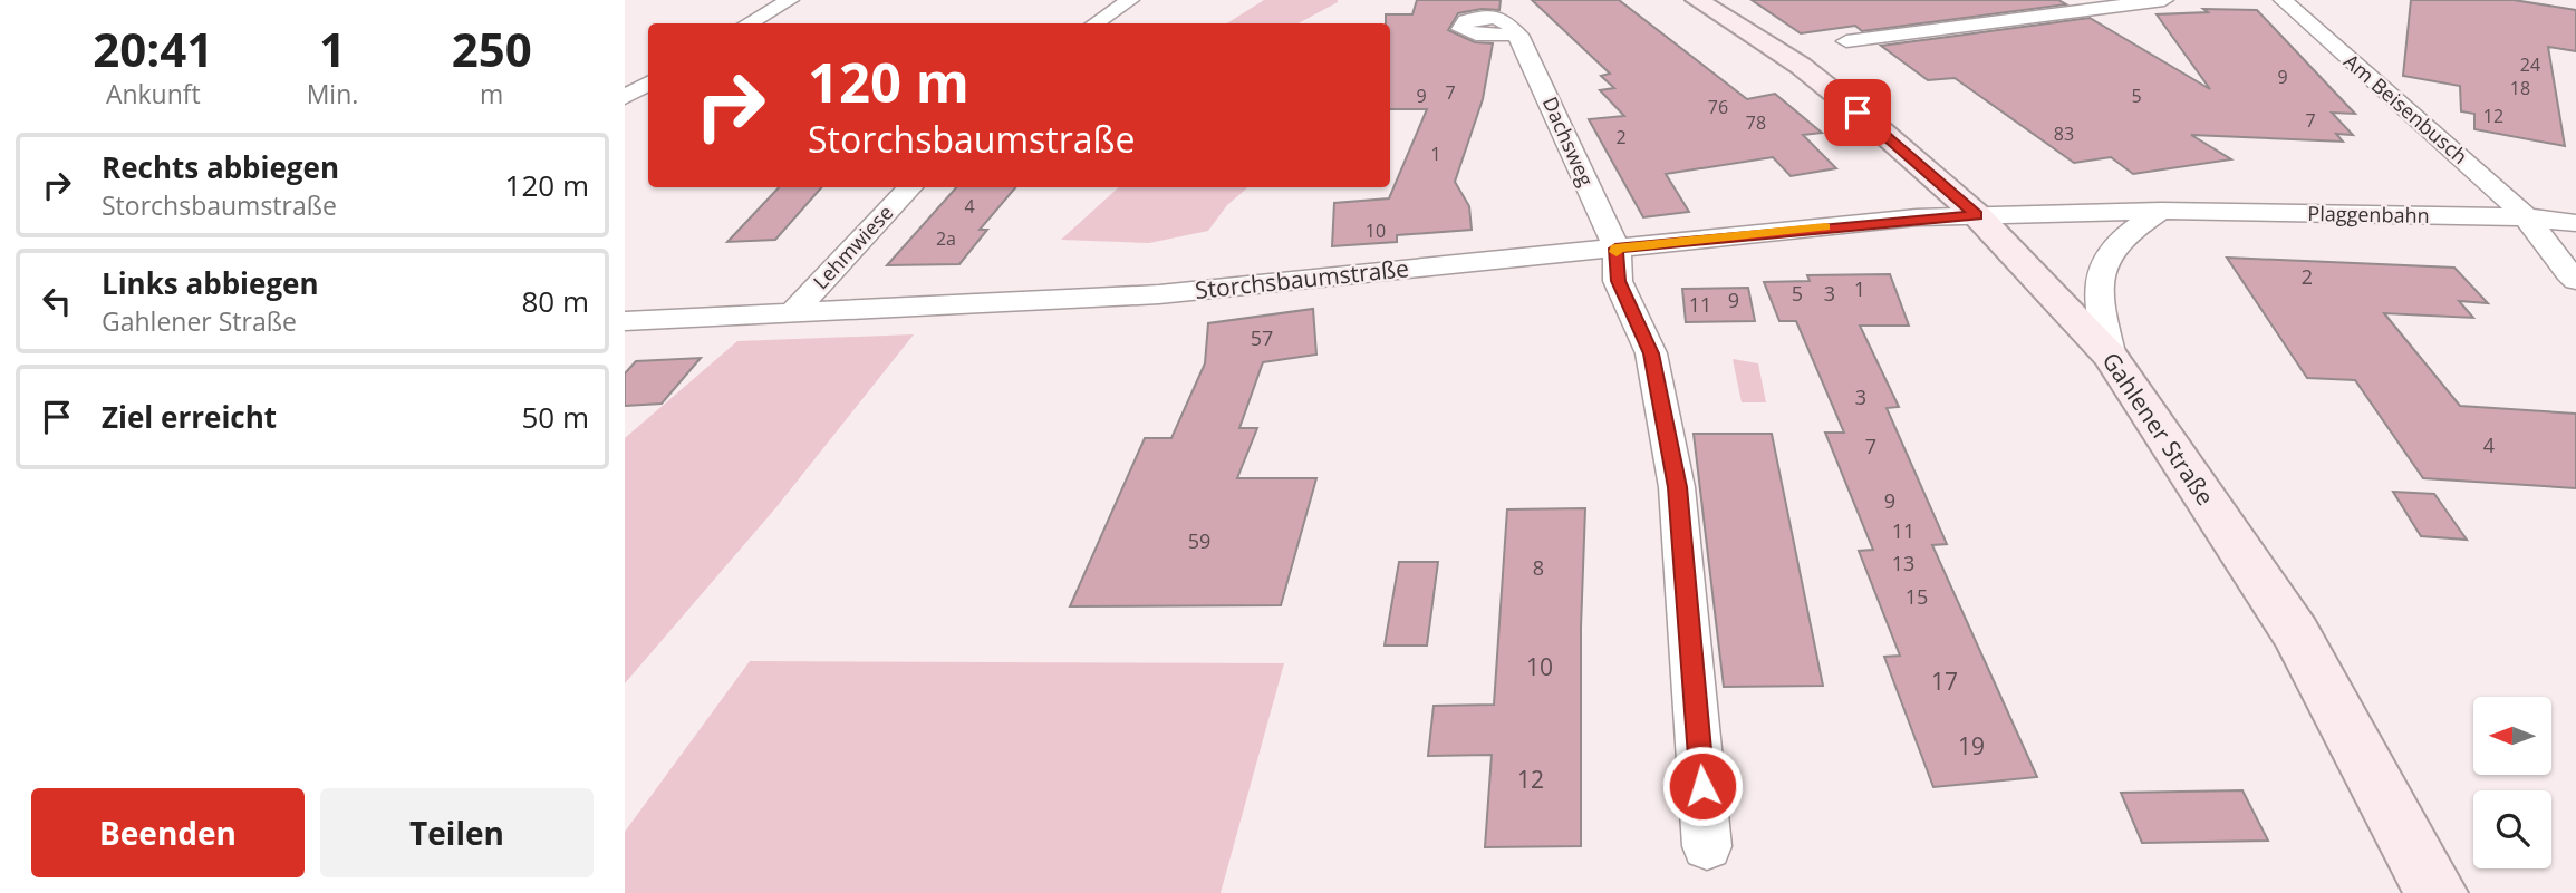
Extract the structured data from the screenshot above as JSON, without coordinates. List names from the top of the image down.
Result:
{
  "streets": {
    "main road": ["Gahlener Straße"],
    "street": [
      "Am Beisenbusch",
      "Dachsweg",
      "Plaggenbahn",
      "Lehmwiese",
      "Storchsbaumstraße"
    ]
  },
  "crossings": [
    ["Am Beisenbusch", "Plaggenbahn"],
    ["Dachsweg", "Storchsbaumstraße"],
    ["Plaggenbahn", "Storchsbaumstraße"],
    ["Plaggenbahn", "Gahlener Straße"],
    ["Lehmwiese", "Storchsbaumstraße"],
    ["Storchsbaumstraße", "Gahlener Straße"]
  ],
  "house_numbers": [
    "24",
    "9",
    "18",
    "7",
    "9",
    "5",
    "76",
    "12",
    "7",
    "78",
    "83",
    "2",
    "1",
    "4",
    "10",
    "2a",
    "2",
    "1",
    "5",
    "3",
    "9",
    "11",
    "57",
    "3",
    "4",
    "7",
    "9",
    "11",
    "59",
    "13",
    "8",
    "15",
    "10",
    "17",
    "19",
    "12"
  ],
  "north": "left",
  "page": {
    "eta": [
      "20:41",
      "Ankunft",
      "1",
      "Min.",
      "250",
      "m"
    ],
    "turn": ["120 m", "Storchsbaumstraße"],
    "list": [
      {
        "name": "Rechts abbiegen",
        "note": "Storchsbaumstraße",
        "value": "120 m"
      },
      {
        "name": "Links abbiegen",
        "note": "Gahlener Straße",
        "value": "80 m"
      },
      {
        "name": "Ziel erreicht",
        "value": "50 m"
      }
    ],
    "buttons": ["Beenden", "Teilen"]
  }
}
